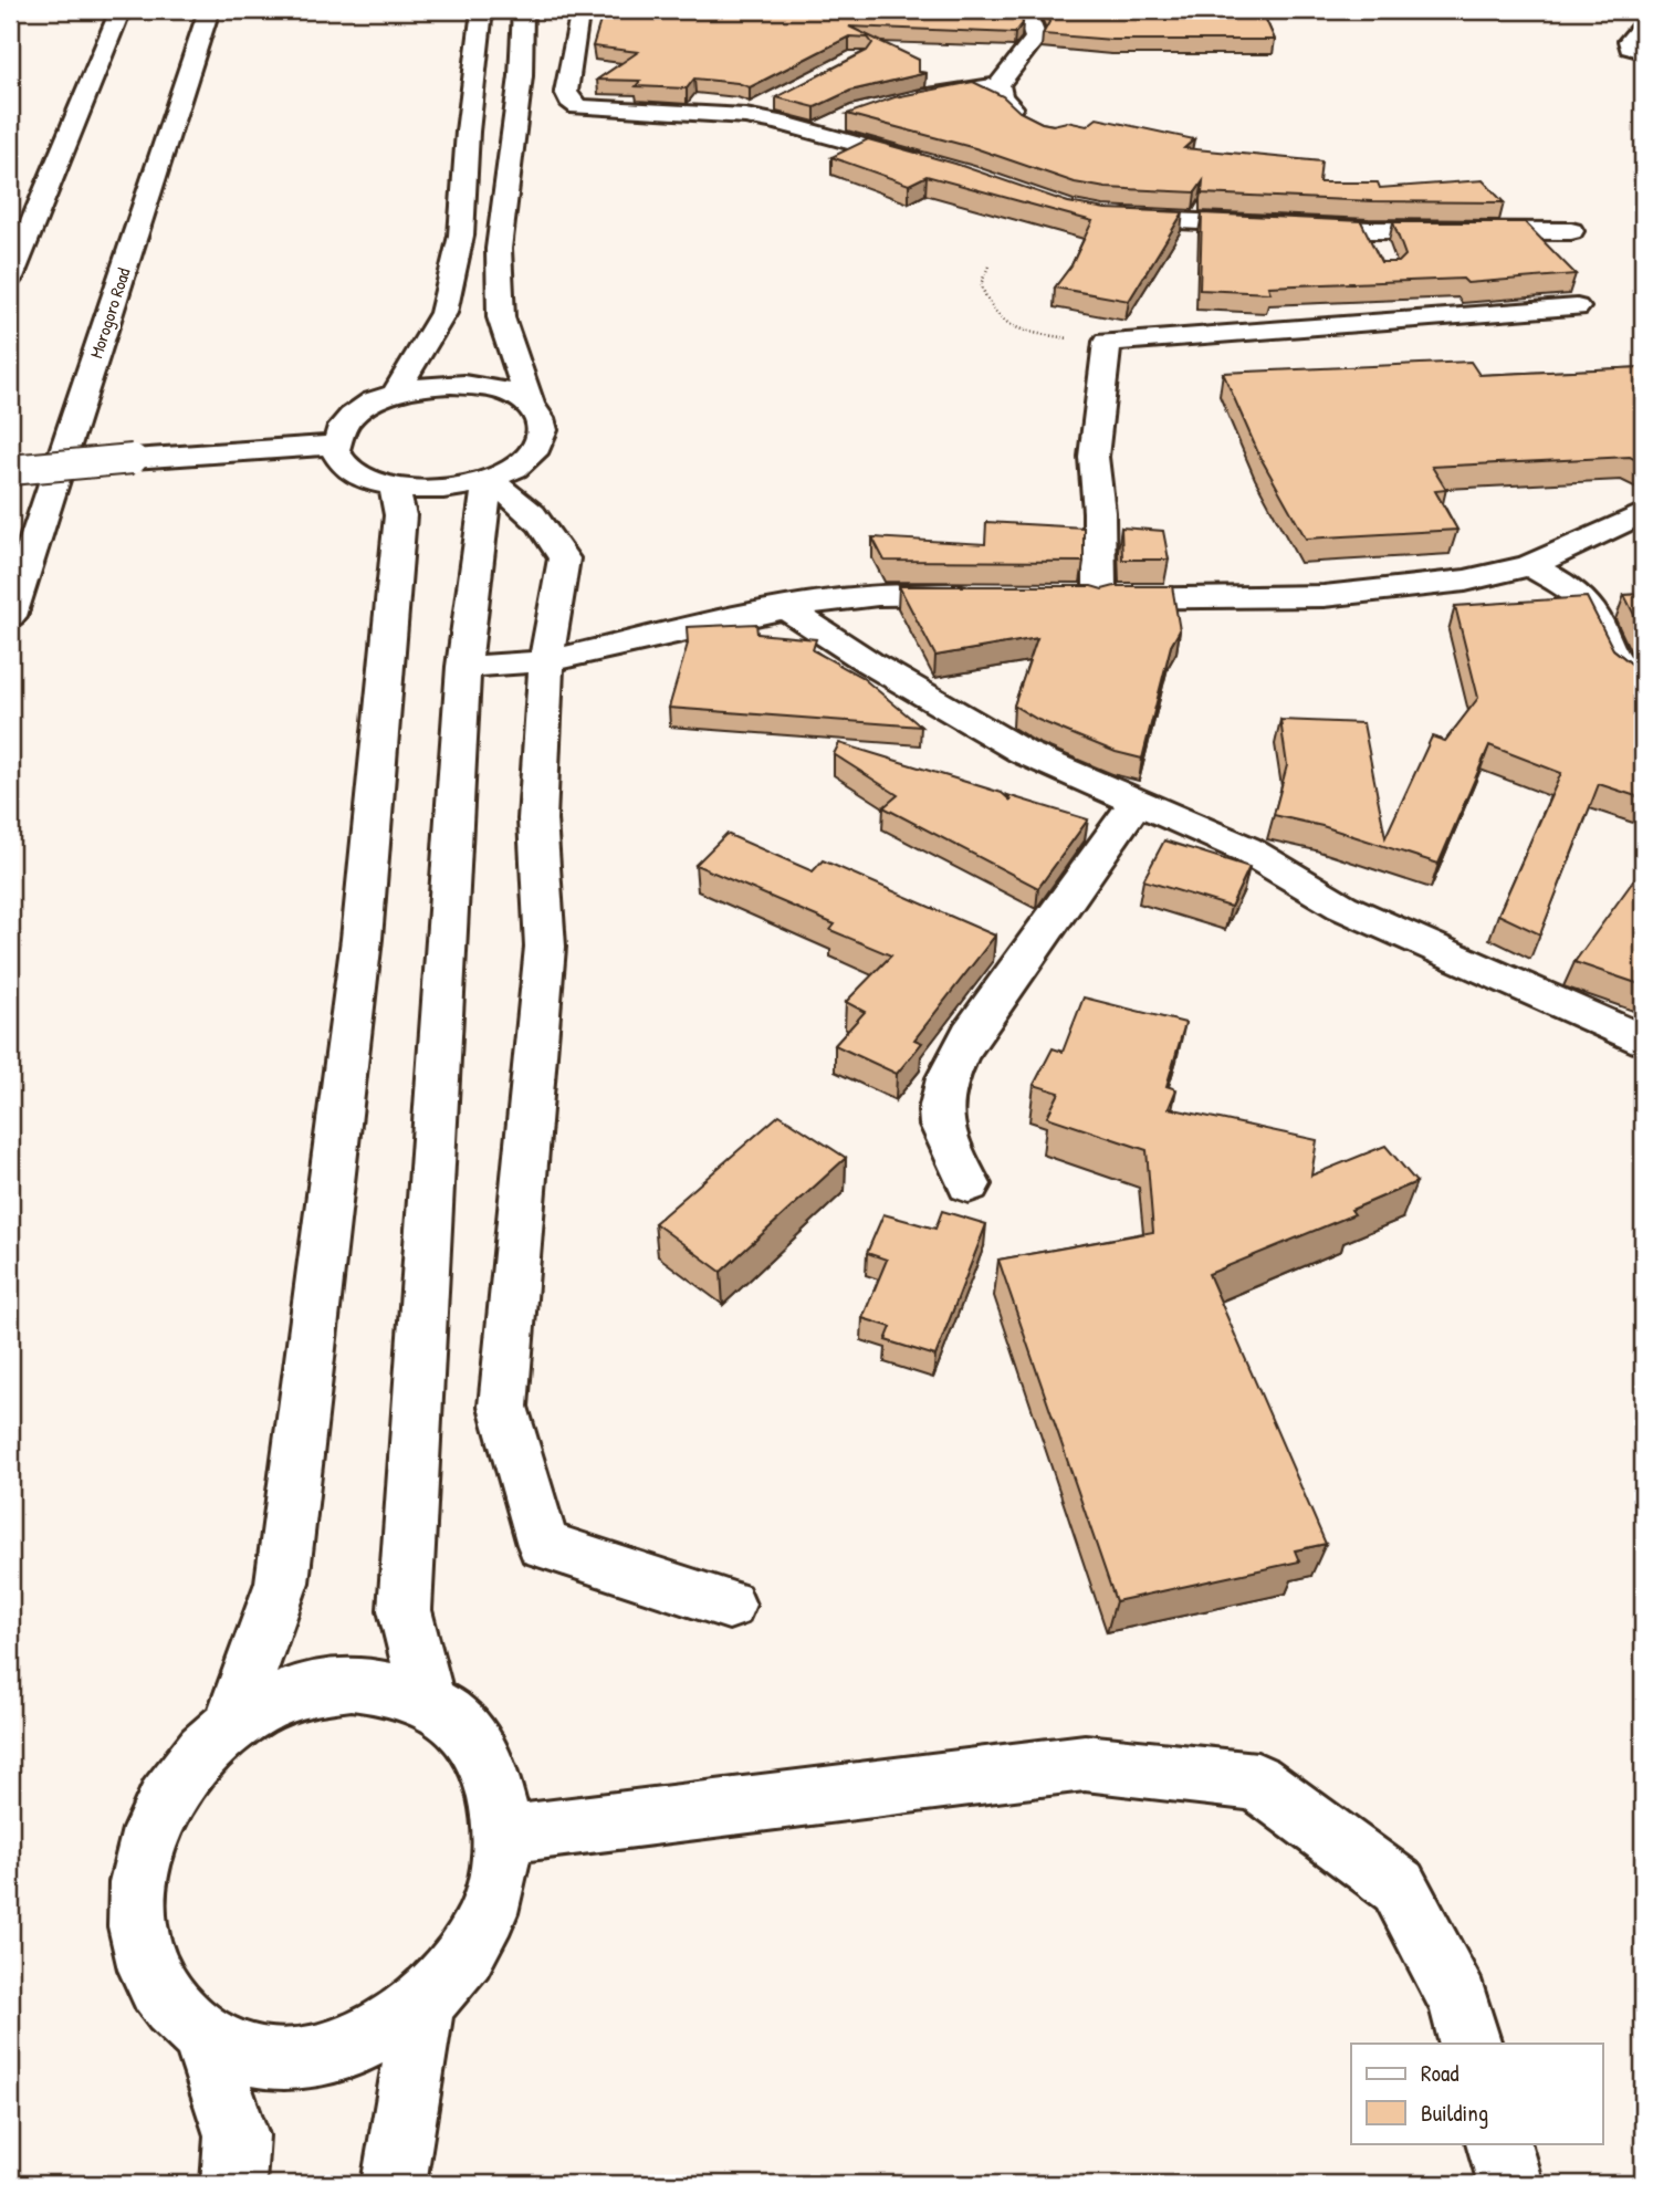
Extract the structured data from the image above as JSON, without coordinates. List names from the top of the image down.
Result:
{
  "streets": {
    "main road": ["Morogoro Road"]
  },
  "legend": ["Road", "Building"]
}
